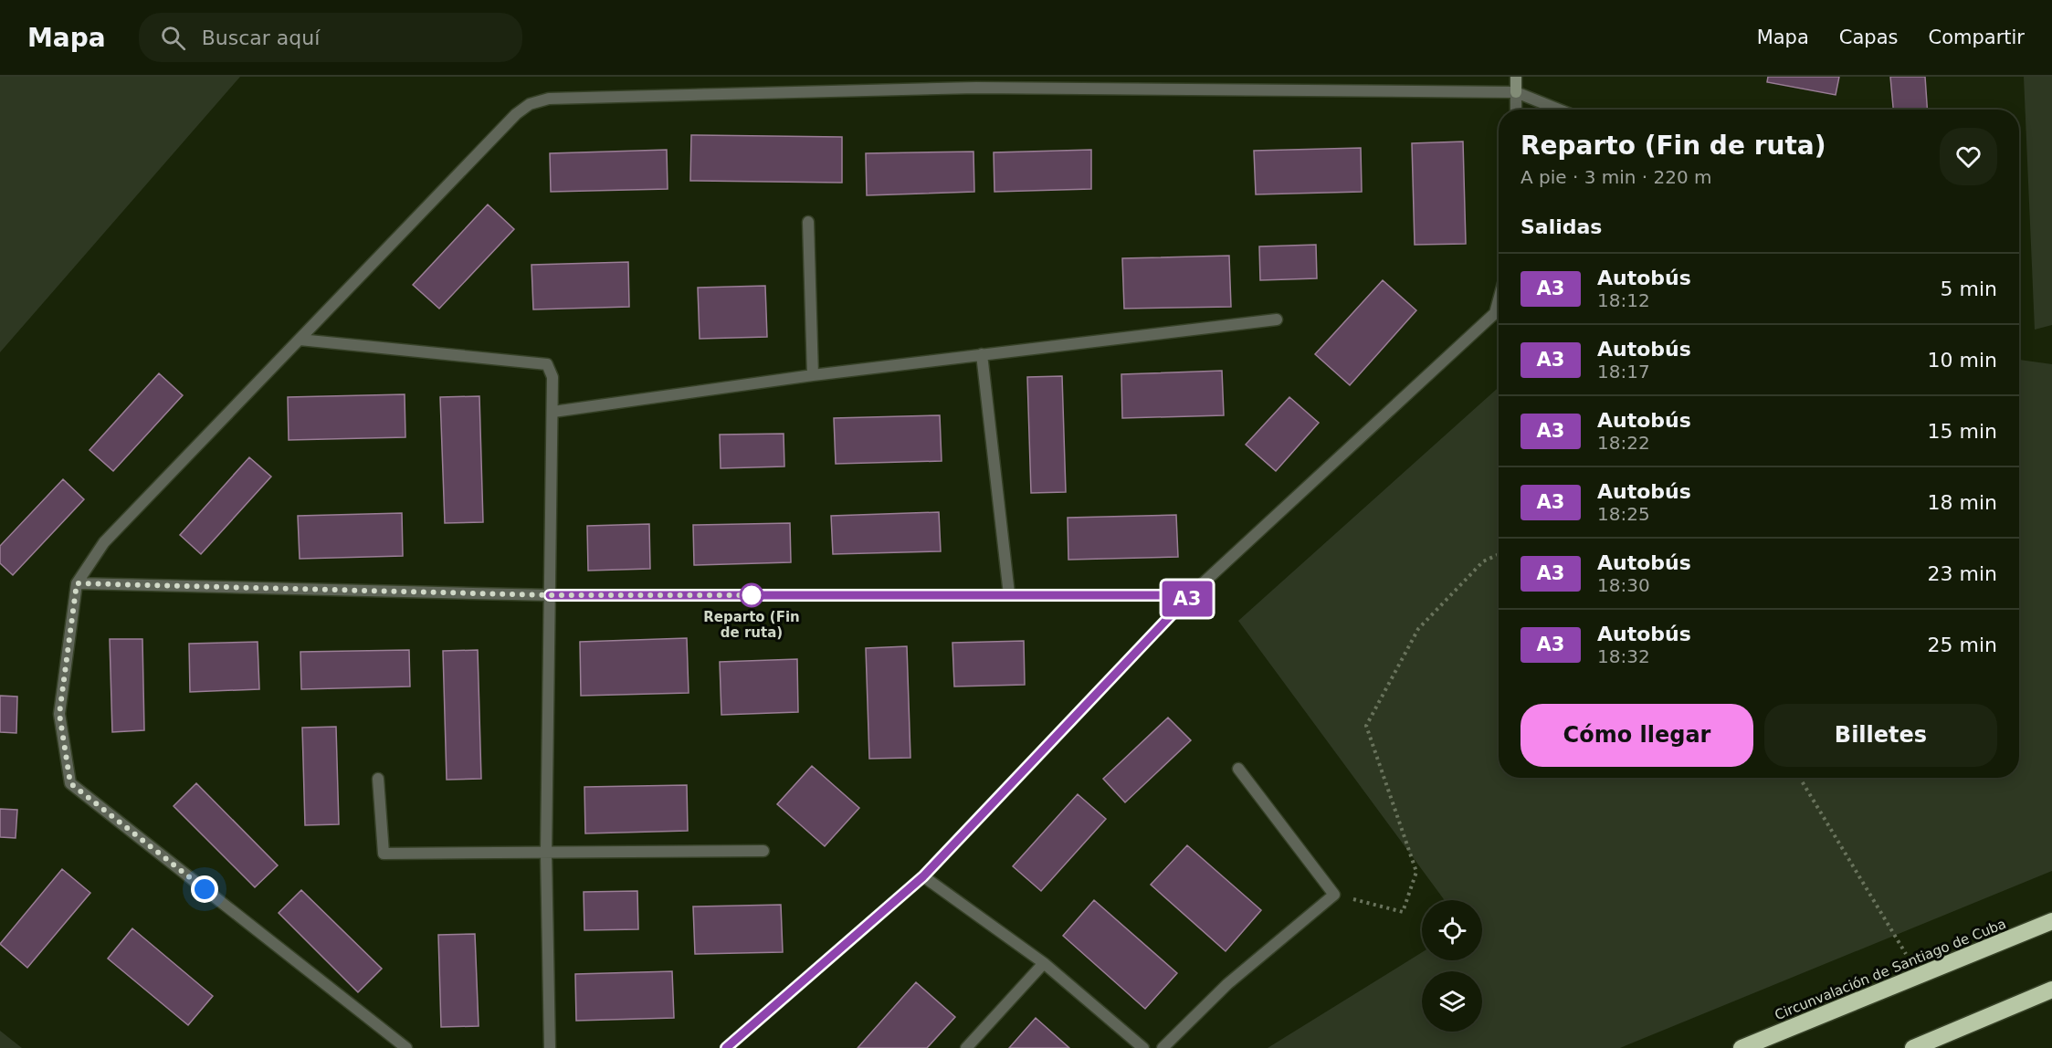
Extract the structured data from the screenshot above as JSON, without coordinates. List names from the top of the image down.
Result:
{
  "streets": {
    "highway": ["Circunvalación de Santiago de Cuba"]
  },
  "places": ["Reparto (Fin de ruta)"],
  "lines": ["bus line A3"],
  "page": {
    "header": "Mapa",
    "search": "Buscar aquí",
    "nav": ["Mapa", "Capas", "Compartir"],
    "on_map": "A3",
    "heading": [
      ["Reparto (Fin de ruta)", "A pie · 3 min · 220 m"],
      "Salidas"
    ],
    "list": [
      {
        "mark": "A3",
        "name": "Autobús",
        "note": "18:12",
        "value": "5 min"
      },
      {
        "mark": "A3",
        "name": "Autobús",
        "note": "18:17",
        "value": "10 min"
      },
      {
        "mark": "A3",
        "name": "Autobús",
        "note": "18:22",
        "value": "15 min"
      },
      {
        "mark": "A3",
        "name": "Autobús",
        "note": "18:25",
        "value": "18 min"
      },
      {
        "mark": "A3",
        "name": "Autobús",
        "note": "18:30",
        "value": "23 min"
      },
      {
        "mark": "A3",
        "name": "Autobús",
        "note": "18:32",
        "value": "25 min"
      }
    ],
    "buttons": ["Cómo llegar", "Billetes"]
  }
}
